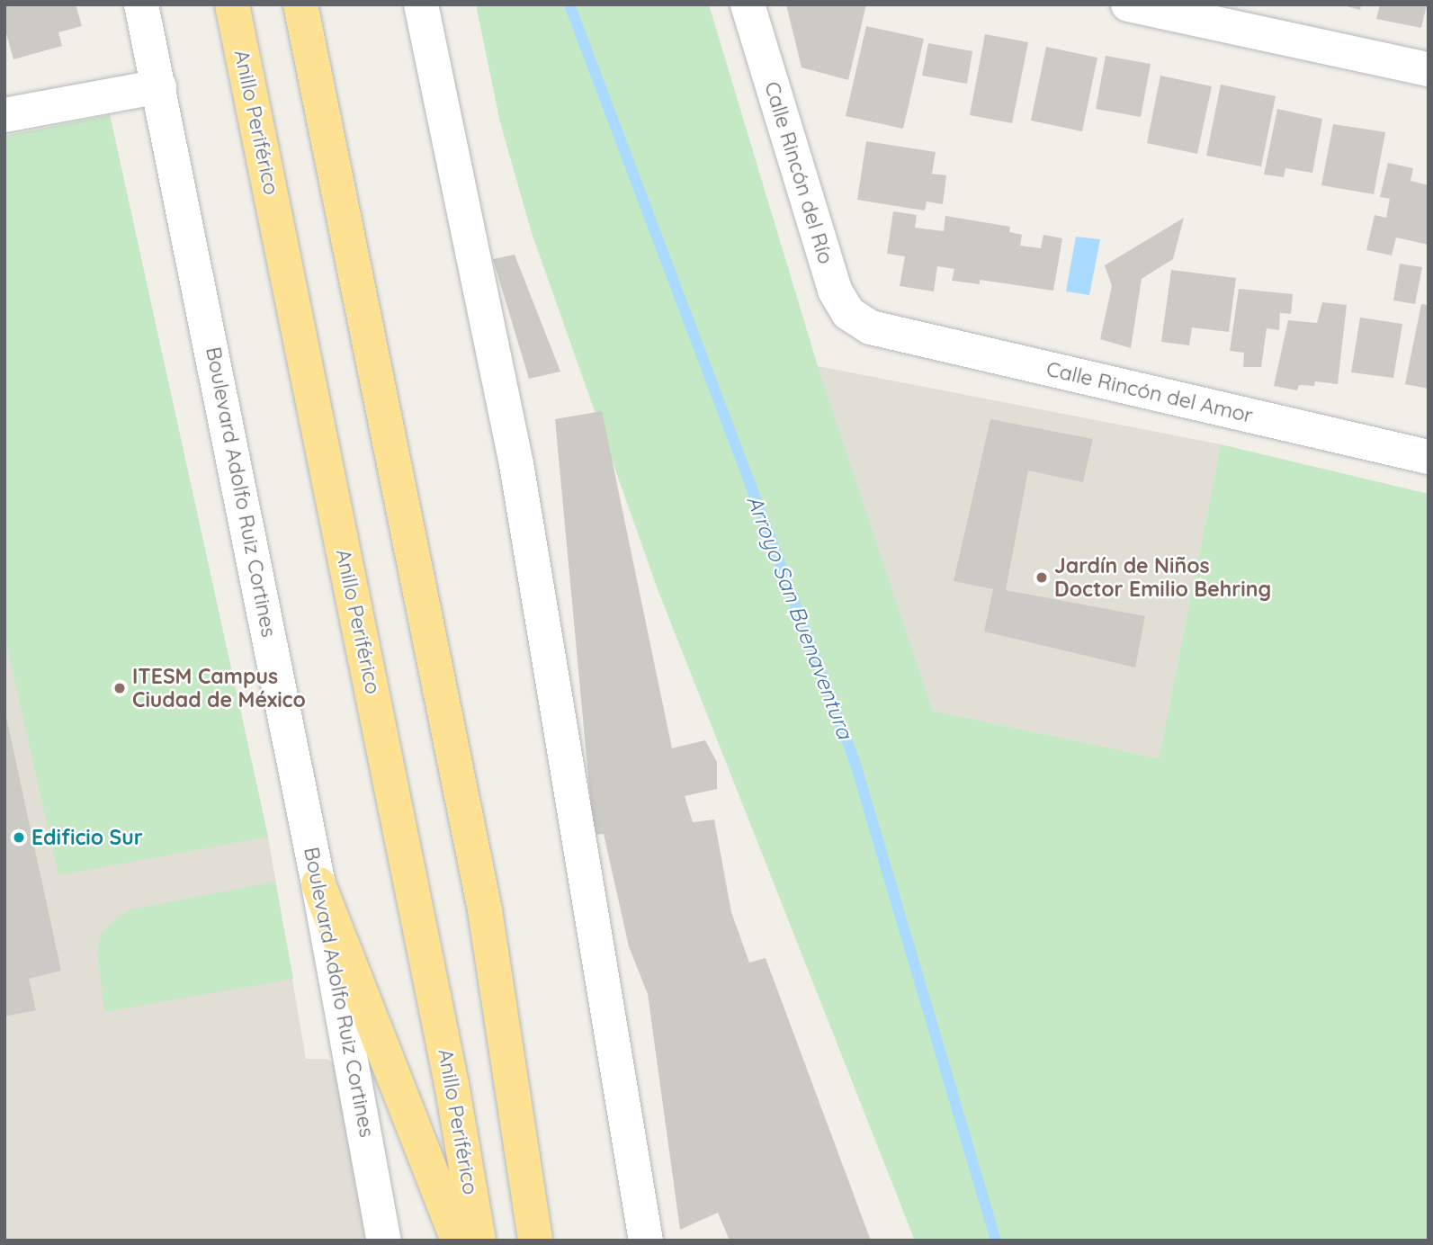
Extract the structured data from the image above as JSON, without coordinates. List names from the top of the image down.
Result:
{
  "streets": {
    "highway": ["Anillo Periférico"],
    "main road": ["Calle Rincón del Río", "Calle Rincón del Amor", "Boulevard Adolfo Ruiz Cortines"]
  },
  "crossings": [
    ["Calle Rincón del Río", "Calle Rincón del Amor"]
  ],
  "water": ["Arroyo San Buenaventura"],
  "places": ["Jardín de Niños Doctor Emilio Behring", "ITESM Campus Ciudad de México", "Edificio Sur"]
}
